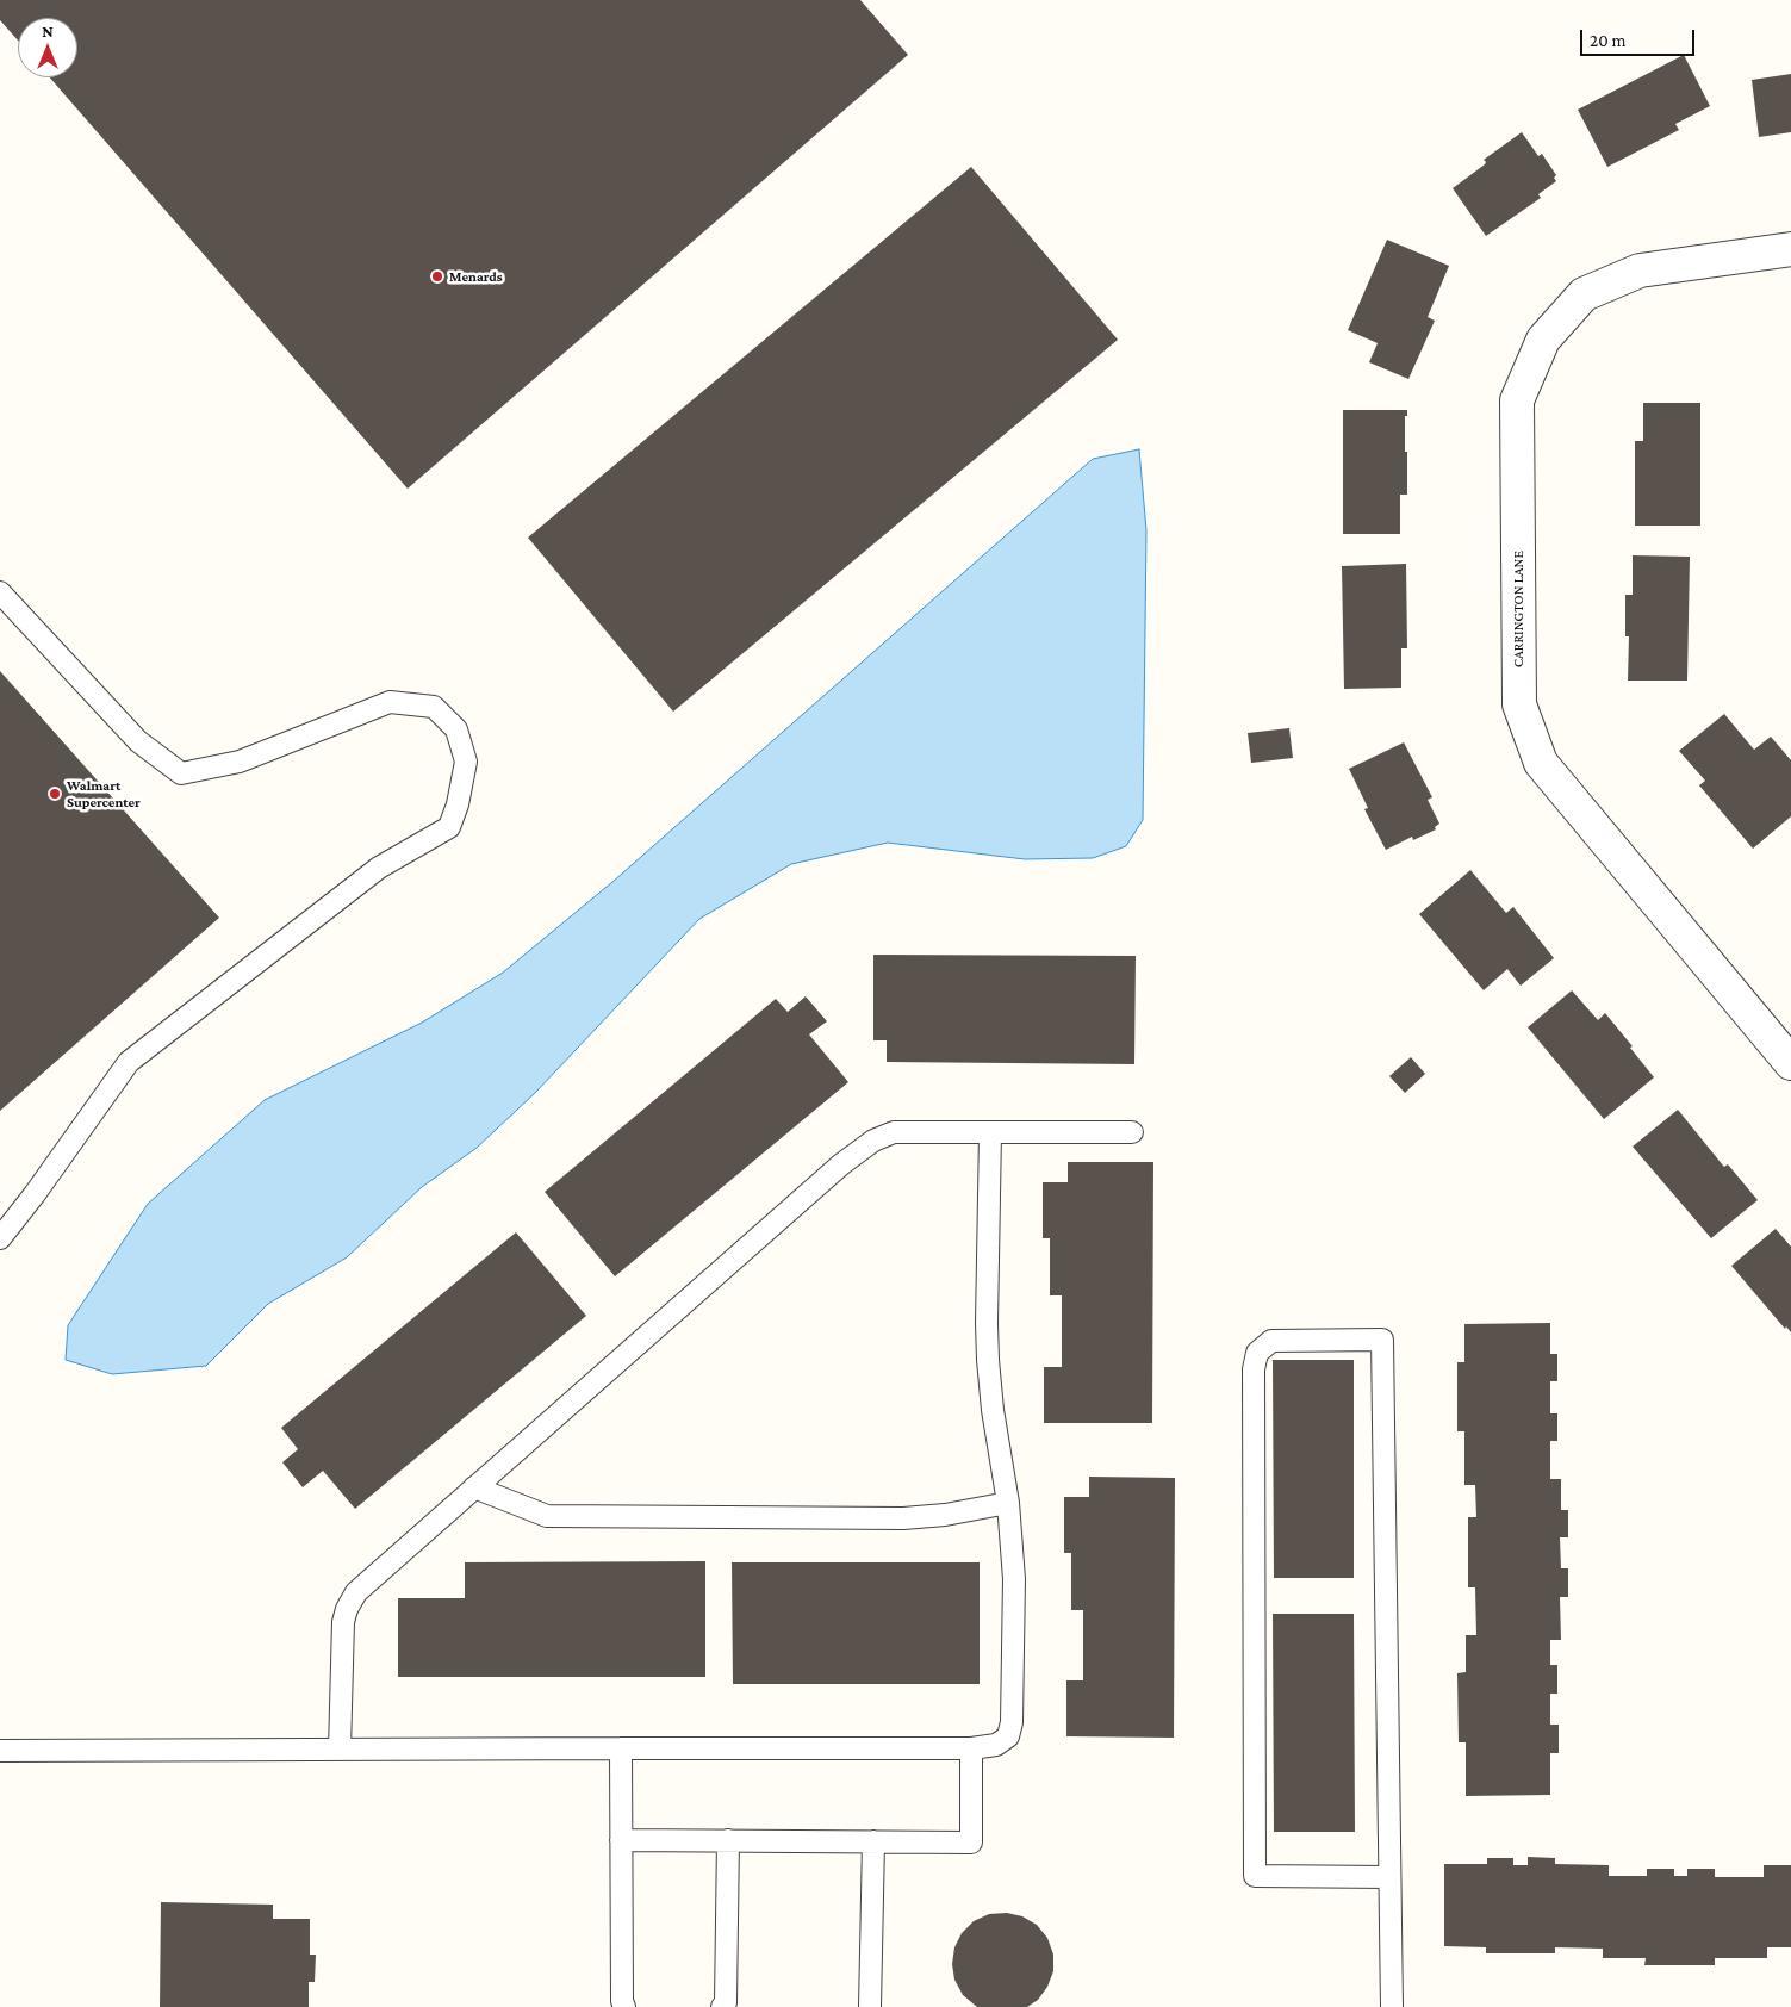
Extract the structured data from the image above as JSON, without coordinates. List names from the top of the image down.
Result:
{
  "streets": {
    "street": ["CARRINGTON LANE"]
  },
  "places": ["Menards", "Walmart Supercenter"],
  "scale_bar": "20 m",
  "north": "top"
}
